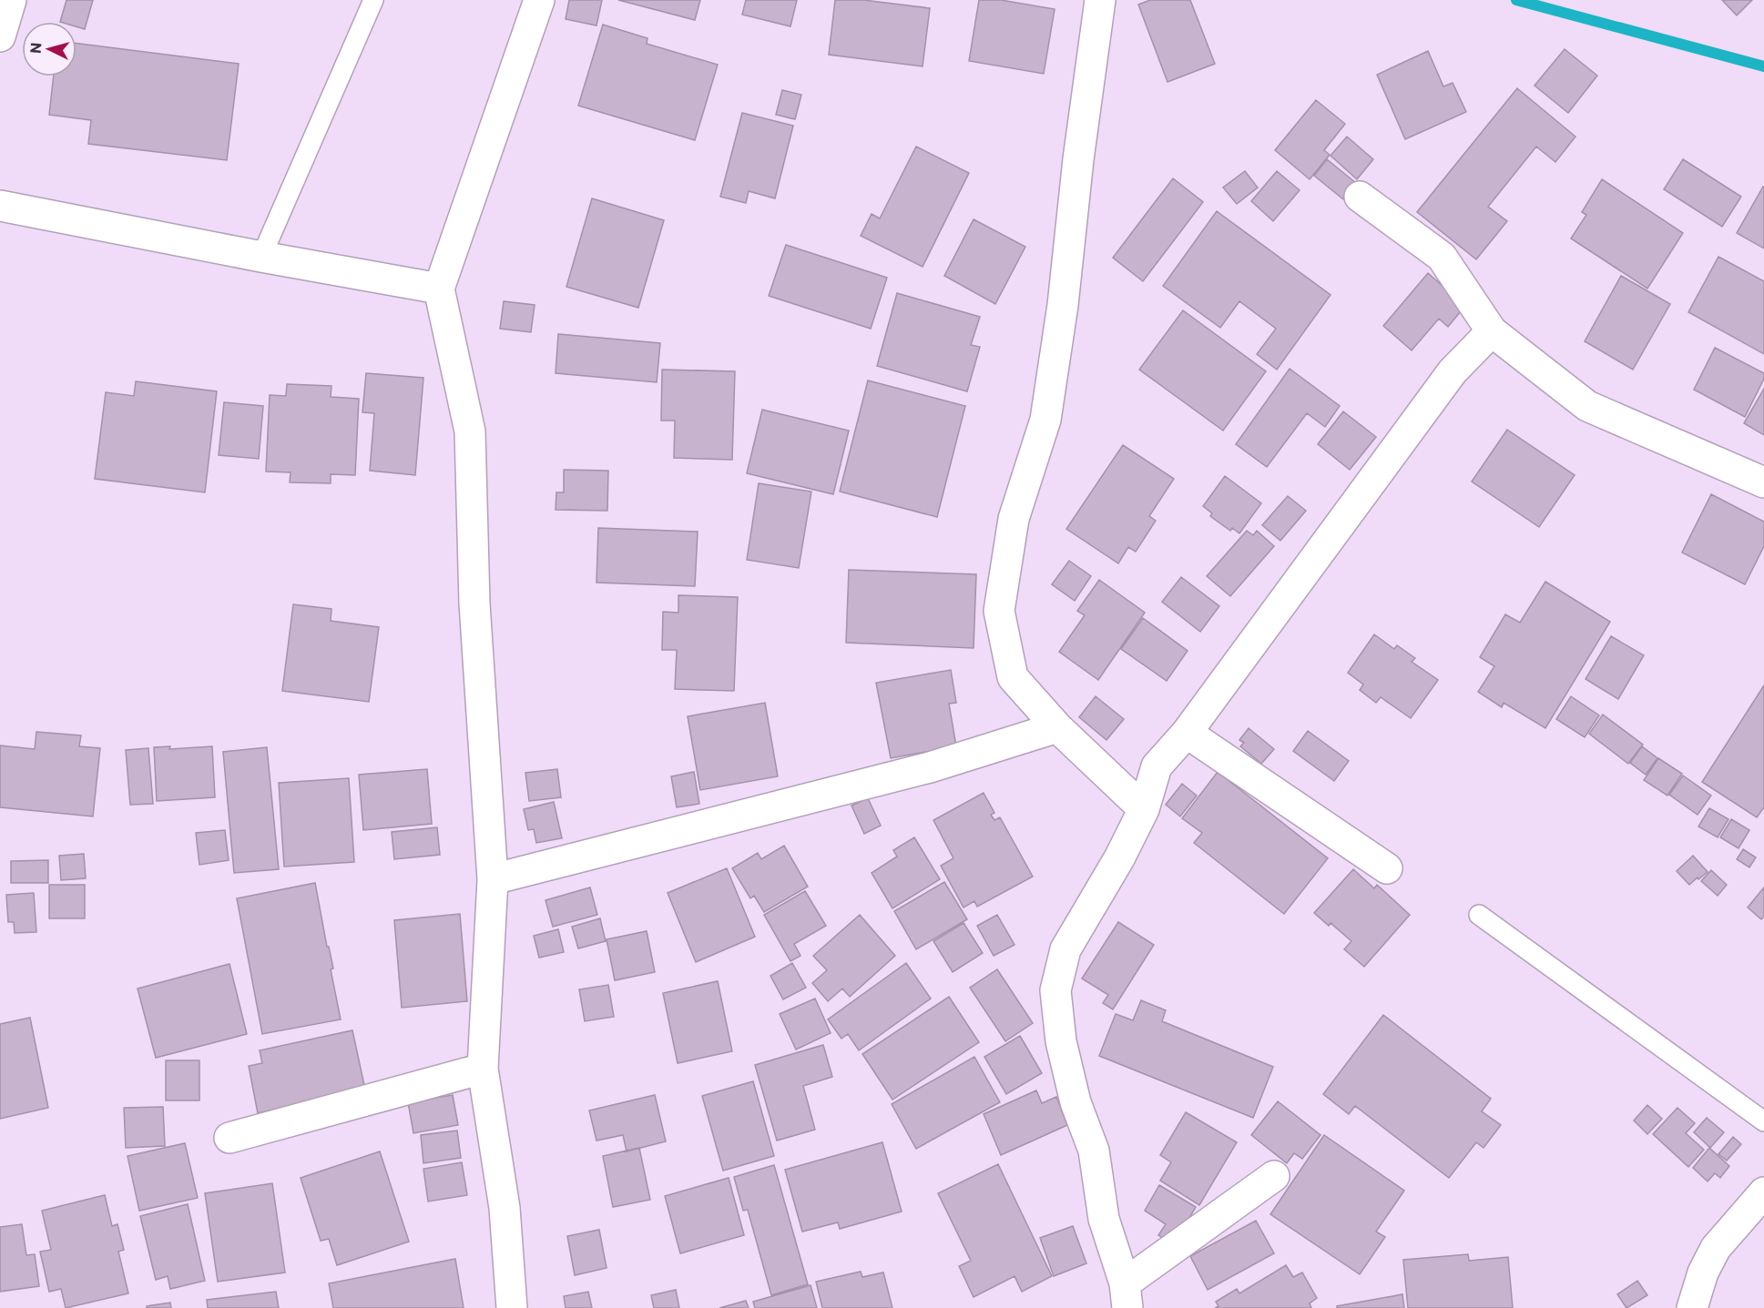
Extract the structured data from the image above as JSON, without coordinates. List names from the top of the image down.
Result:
{
  "north": "left"
}
